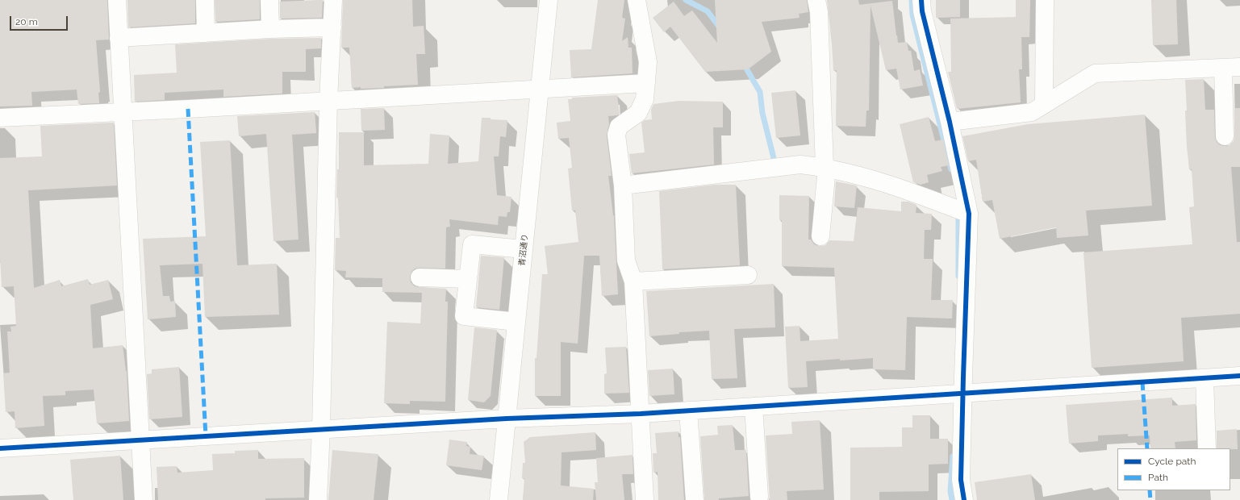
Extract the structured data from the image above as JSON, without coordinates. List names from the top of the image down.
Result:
{
  "streets": {
    "street": ["青沼通り"]
  },
  "legend": ["Cycle path", "Path"],
  "scale_bar": "20 m"
}
